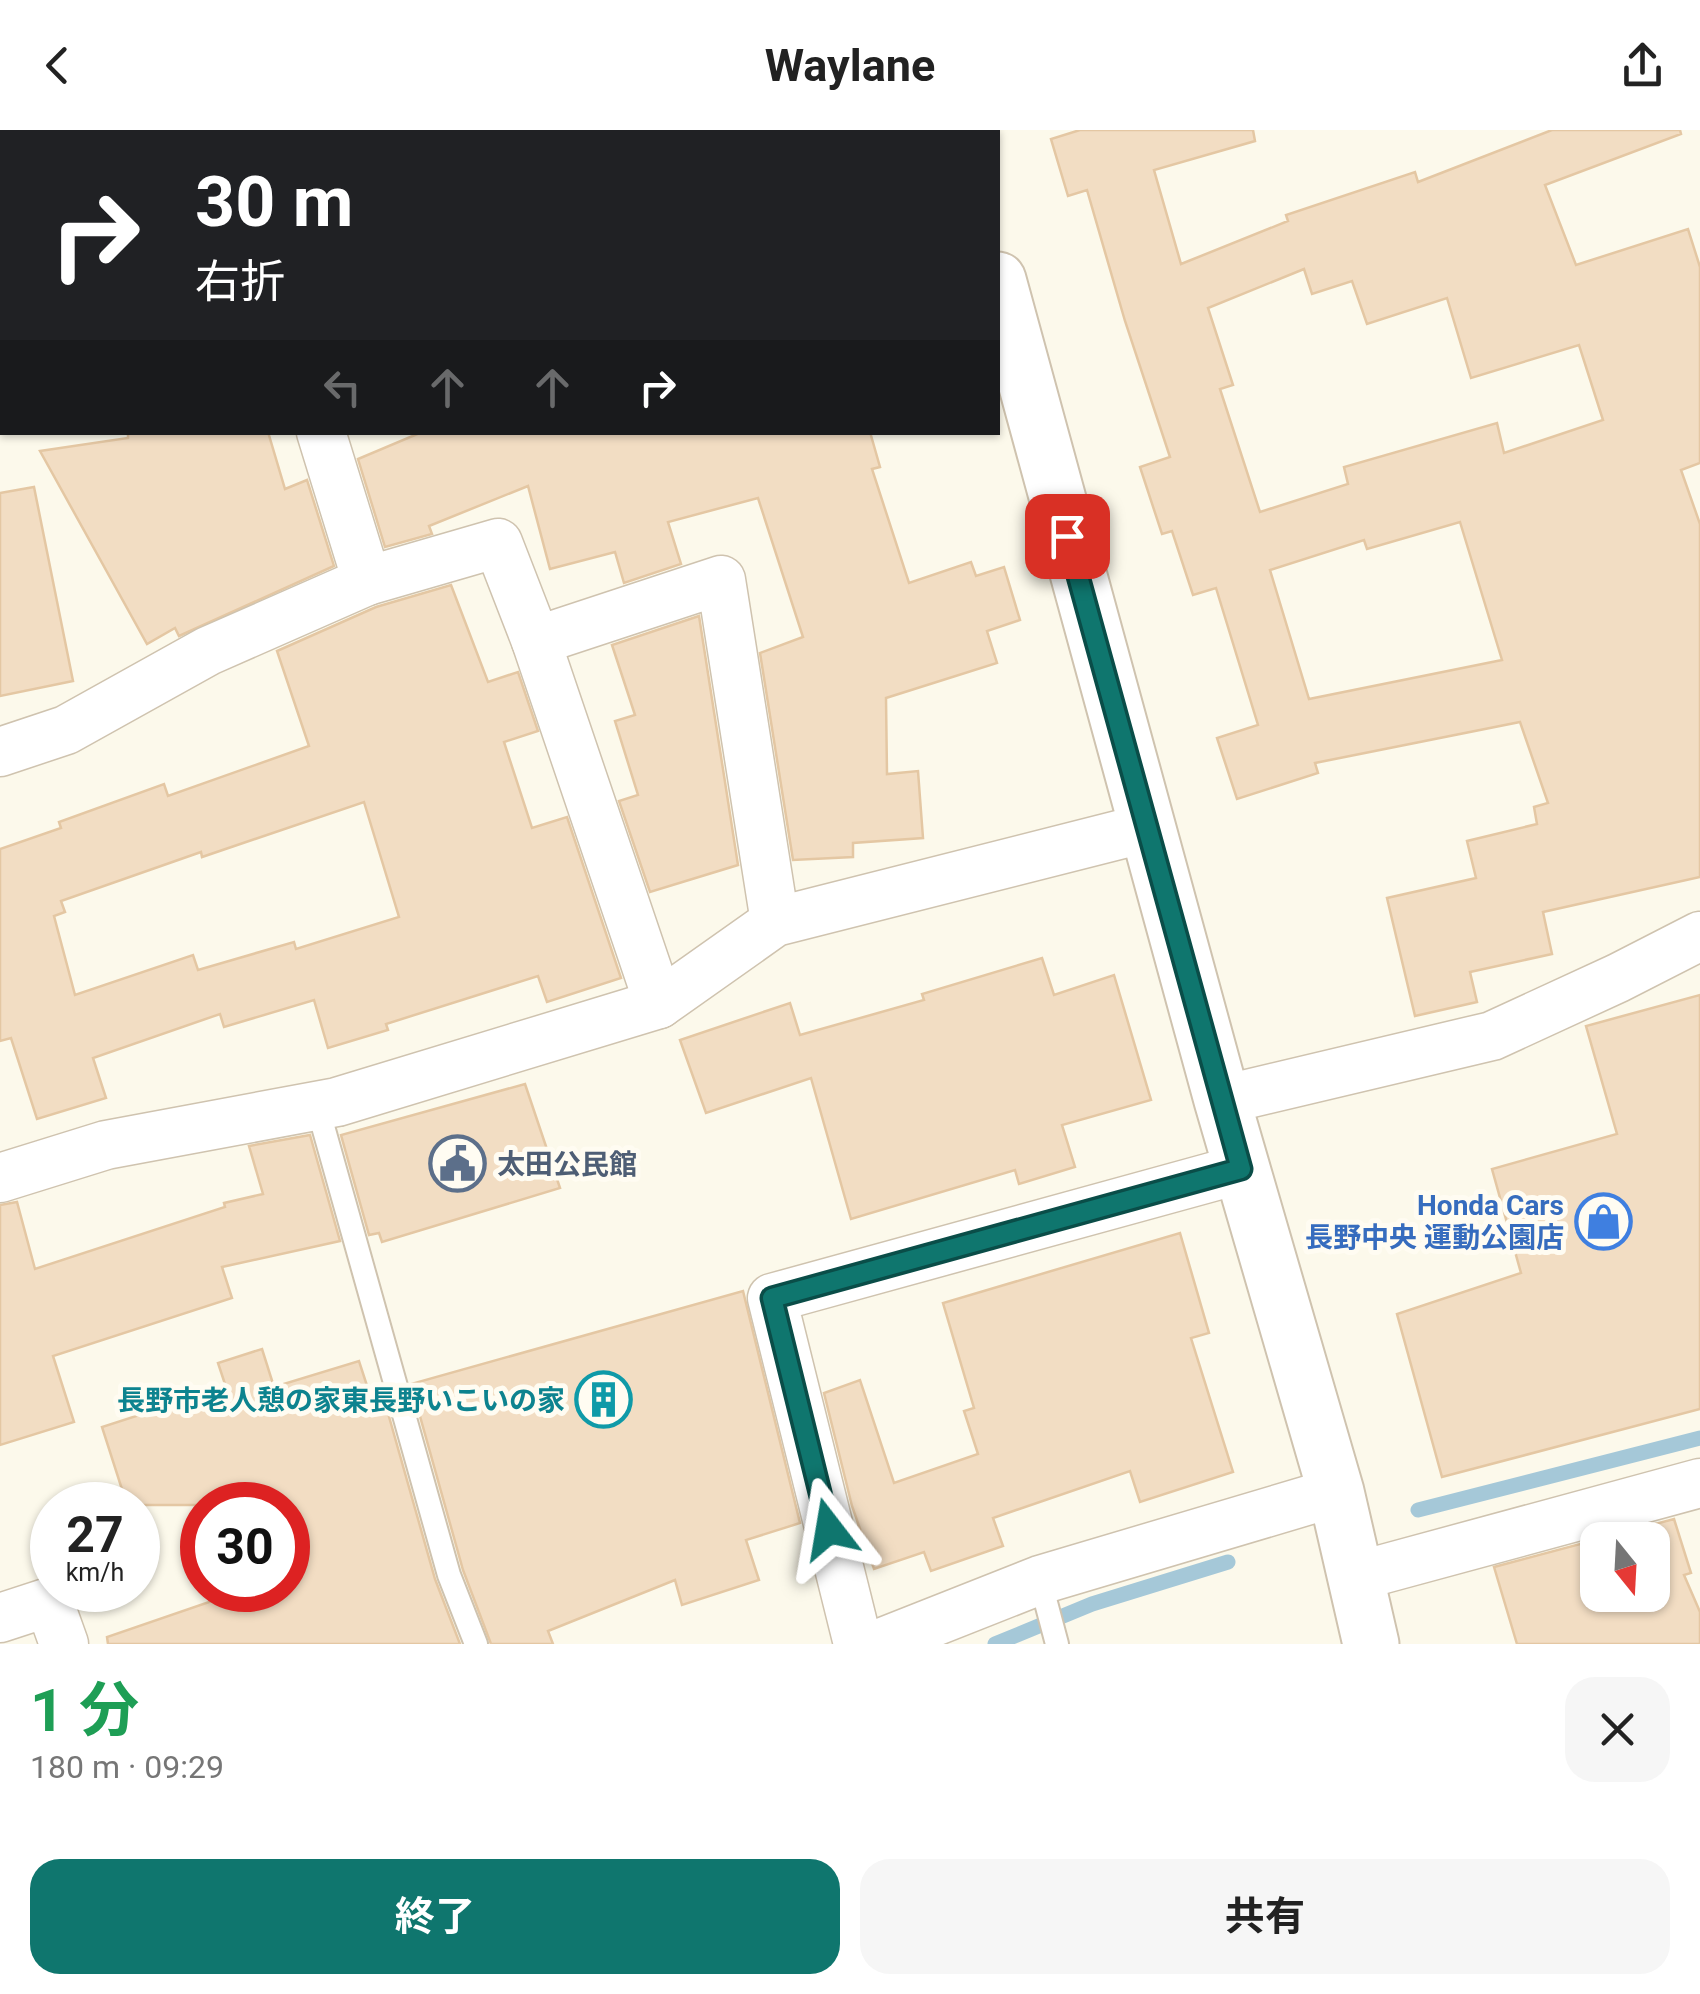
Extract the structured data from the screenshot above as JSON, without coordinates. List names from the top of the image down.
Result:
{
  "places": {
    "public building": ["太田公民館"],
    "shop": ["Honda Cars 長野中央 運動公園店"],
    "building": ["長野市老人憩の家東長野いこいの家"]
  },
  "north": "bottom",
  "page": {
    "header": "Waylane",
    "turn": ["30 m", "右折"],
    "speed": "27 km/h",
    "limit": "30",
    "heading": ["1 分", "180 m · 09:29"],
    "buttons": ["終了", "共有"]
  }
}
